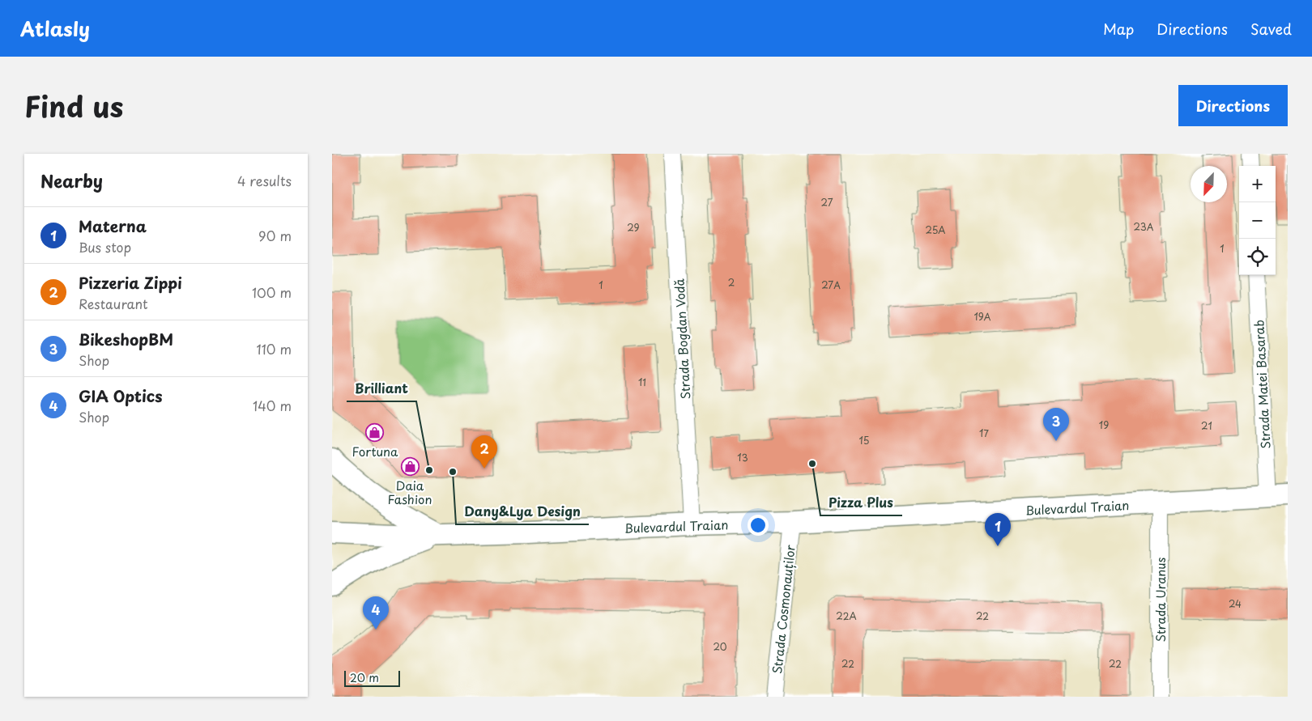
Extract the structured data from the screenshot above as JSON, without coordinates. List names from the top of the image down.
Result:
{
  "streets": {
    "street": [
      "Strada Bogdan Vodă",
      "Strada Matei Basarab",
      "Bulevardul Traian",
      "Strada Uranus",
      "Strada Cosmonauților"
    ]
  },
  "crossings": [
    ["Strada Bogdan Vodă", "Bulevardul Traian"],
    ["Strada Matei Basarab", "Bulevardul Traian"],
    ["Bulevardul Traian", "Strada Uranus"],
    ["Bulevardul Traian", "Strada Cosmonauților"]
  ],
  "places": {
    "shop": ["Fortuna", "Daia Fashion"],
    "other": ["Pizza Plus", "Brilliant", "Dany&Lya Design"]
  },
  "house_numbers": [
    "27",
    "23A",
    "29",
    "25A",
    "1",
    "2",
    "1",
    "27A",
    "19A",
    "11",
    "19",
    "21",
    "17",
    "15",
    "13",
    "24",
    "22A",
    "22",
    "20",
    "22",
    "22"
  ],
  "scale_bar": "20 m",
  "north": "bottom left",
  "page": {
    "header": "Atlasly",
    "nav": ["Map", "Directions", "Saved"],
    "title": "Find us",
    "buttons": "Directions",
    "heading": ["Nearby", "4 results"],
    "map_buttons": ["+", "−"],
    "list": [
      {
        "mark": "1",
        "name": "Materna",
        "note": "Bus stop",
        "value": "90 m"
      },
      {
        "mark": "2",
        "name": "Pizzeria Zippi",
        "note": "Restaurant",
        "value": "100 m"
      },
      {
        "mark": "3",
        "name": "BikeshopBM",
        "note": "Shop",
        "value": "110 m"
      },
      {
        "mark": "4",
        "name": "GIA Optics",
        "note": "Shop",
        "value": "140 m"
      }
    ],
    "pins": [
      "3",
      "2",
      "1",
      "4"
    ],
    "scale": "20 m"
  }
}
